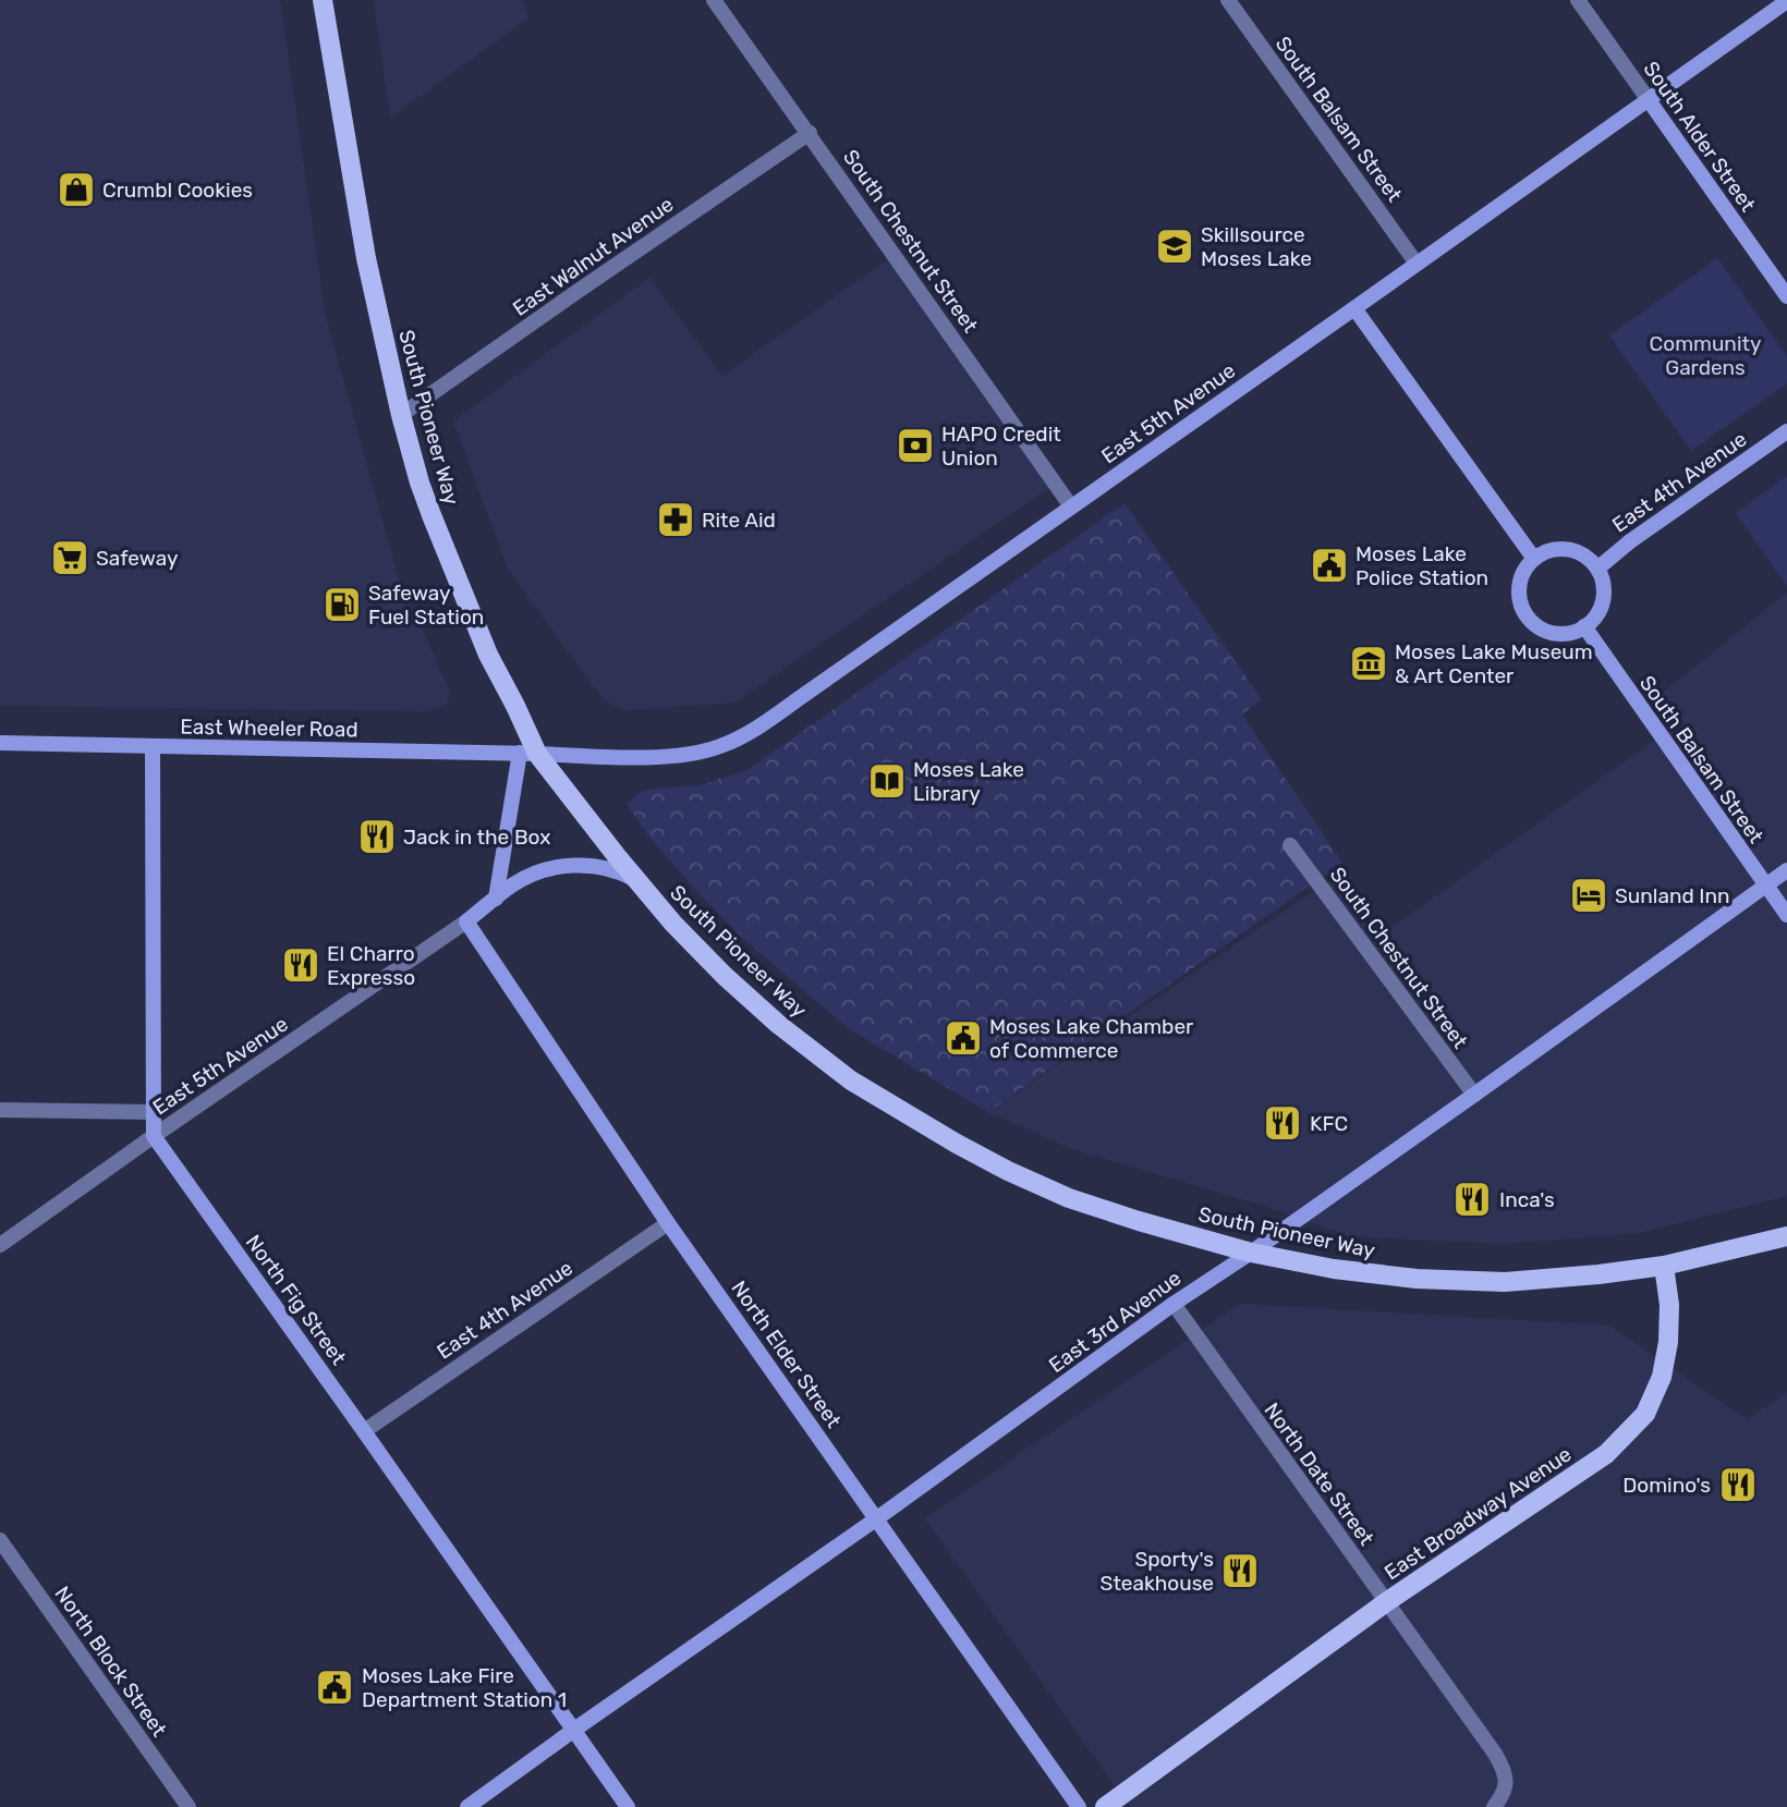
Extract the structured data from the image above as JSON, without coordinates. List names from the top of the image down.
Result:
{
  "streets": {
    "main road": [
      "South Balsam Street",
      "South Alder Street",
      "East 5th Avenue",
      "South Pioneer Way",
      "East 4th Avenue",
      "East Wheeler Road",
      "North Fig Street",
      "East 3rd Avenue",
      "North Elder Street",
      "East Broadway Avenue"
    ],
    "street": [
      "South Chestnut Street",
      "East Walnut Avenue",
      "North Date Street",
      "North Block Street"
    ]
  },
  "crossings": [
    ["South Balsam Street", "East 5th Avenue"],
    ["South Balsam Street", "East 4th Avenue"],
    ["South Balsam Street", "East 3rd Avenue"],
    ["South Alder Street", "East 5th Avenue"],
    ["South Chestnut Street", "East Walnut Avenue"],
    ["South Chestnut Street", "East 5th Avenue"],
    ["South Chestnut Street", "East 3rd Avenue"],
    ["East Walnut Avenue", "South Pioneer Way"],
    ["East 5th Avenue", "South Pioneer Way"],
    ["East 5th Avenue", "East Wheeler Road"],
    ["East 5th Avenue", "North Fig Street"],
    ["East 5th Avenue", "North Elder Street"],
    ["South Pioneer Way", "East Wheeler Road"],
    ["South Pioneer Way", "East 3rd Avenue"],
    ["South Pioneer Way", "East Broadway Avenue"],
    ["East 4th Avenue", "North Fig Street"],
    ["East 4th Avenue", "North Elder Street"],
    ["North Fig Street", "East 3rd Avenue"],
    ["East 3rd Avenue", "North Elder Street"],
    ["East 3rd Avenue", "North Date Street"],
    ["North Date Street", "East Broadway Avenue"]
  ],
  "parks": ["Community Gardens"],
  "places": {
    "shop": ["Crumbl Cookies"],
    "school or university": ["Skillsource Moses Lake"],
    "bank": ["HAPO Credit Union"],
    "pharmacy": ["Rite Aid"],
    "supermarket": ["Safeway"],
    "public building": ["Moses Lake Police Station", "Moses Lake Chamber of Commerce", "Moses Lake Fire Department Station 1"],
    "fuel station": ["Safeway Fuel Station"],
    "museum": ["Moses Lake Museum & Art Center"],
    "library": ["Moses Lake Library"],
    "restaurant": [
      "Jack in the Box",
      "El Charro Expresso",
      "KFC",
      "Inca's",
      "Domino's",
      "Sporty's Steakhouse"
    ],
    "hotel": ["Sunland Inn"]
  }
}
